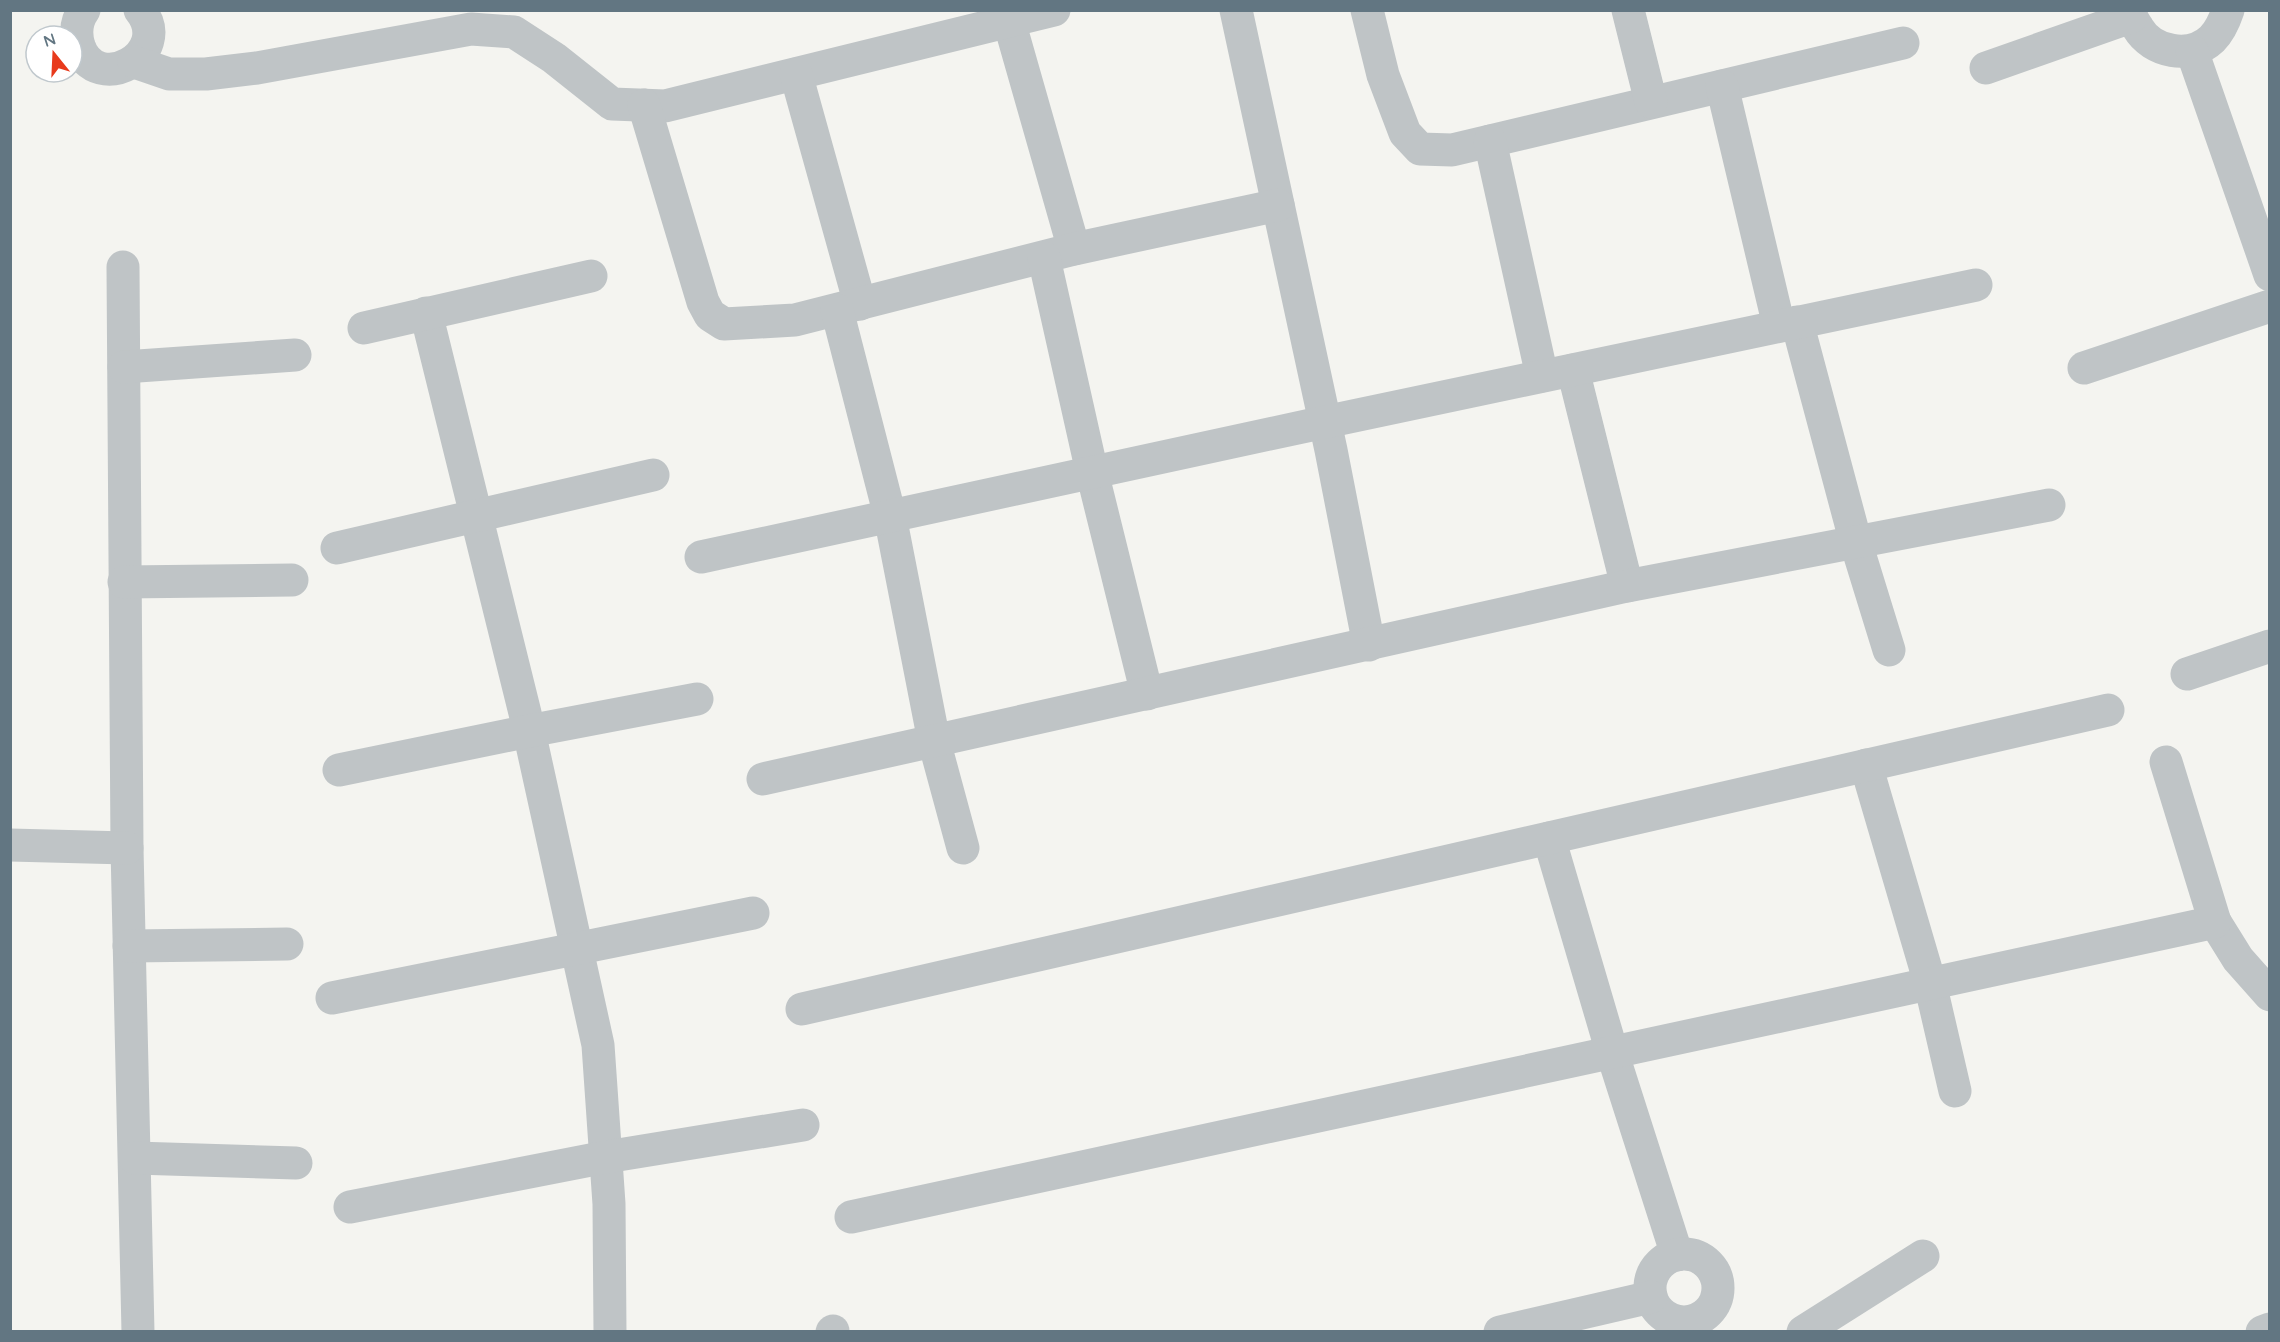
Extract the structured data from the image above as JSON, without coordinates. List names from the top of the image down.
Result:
{
  "north": "top"
}
